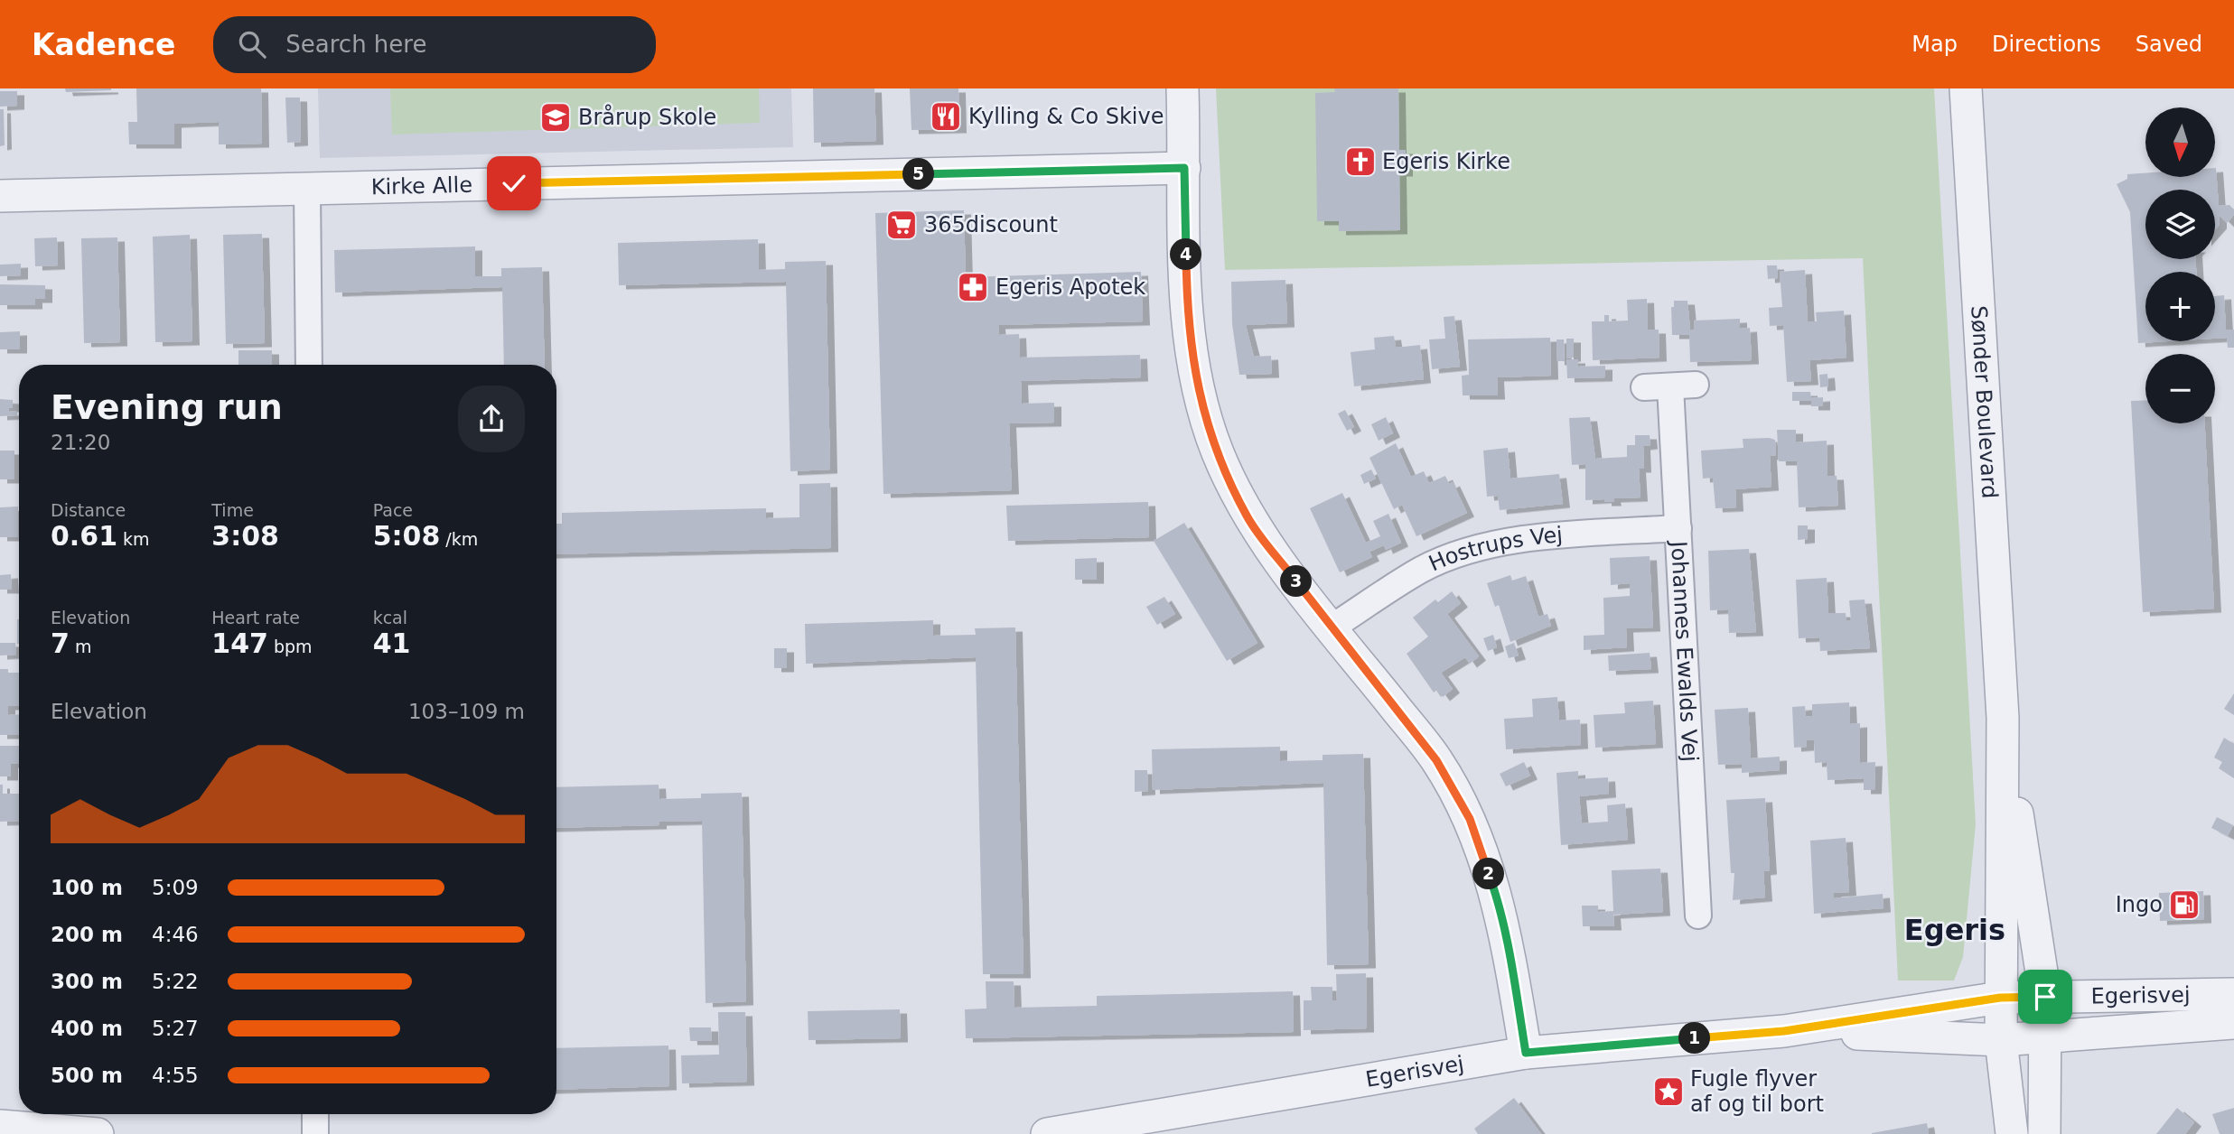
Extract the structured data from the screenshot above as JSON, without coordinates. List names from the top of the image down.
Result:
{
  "streets": {
    "street": [
      "Kirke Alle",
      "Sønder Boulevard",
      "Hostrups Vej",
      "Johannes Ewalds Vej",
      "Egerisvej"
    ]
  },
  "crossings": [
    ["Sønder Boulevard", "Egerisvej"],
    ["Hostrups Vej", "Johannes Ewalds Vej"]
  ],
  "districts": ["Egeris"],
  "places": {
    "restaurant": ["Kylling & Co Skive"],
    "school or university": ["Brårup Skole"],
    "church": ["Egeris Kirke"],
    "supermarket": ["365discount"],
    "pharmacy": ["Egeris Apotek"],
    "fuel station": ["Ingo"],
    "place": ["Fugle flyver af og til bort"]
  },
  "north": "bottom",
  "page": {
    "header": "Kadence",
    "search": "Search here",
    "nav": ["Map", "Directions", "Saved"],
    "map_buttons": ["+", "−"],
    "pins": [
      "5",
      "4",
      "3",
      "2",
      "1"
    ],
    "heading": ["Evening run", "21:20"],
    "stats": [
      ["Distance", "0.61 km"],
      ["Time", "3:08"],
      ["Pace", "5:08 /km"],
      ["Elevation", "7 m"],
      ["Heart rate", "147 bpm"],
      ["kcal", "41"]
    ],
    "chart": ["Elevation", "103–109 m"],
    "list": [
      {
        "name": "100 m",
        "note": "5:09"
      },
      {
        "name": "200 m",
        "note": "4:46"
      },
      {
        "name": "300 m",
        "note": "5:22"
      },
      {
        "name": "400 m",
        "note": "5:27"
      },
      {
        "name": "500 m",
        "note": "4:55"
      }
    ]
  }
}
